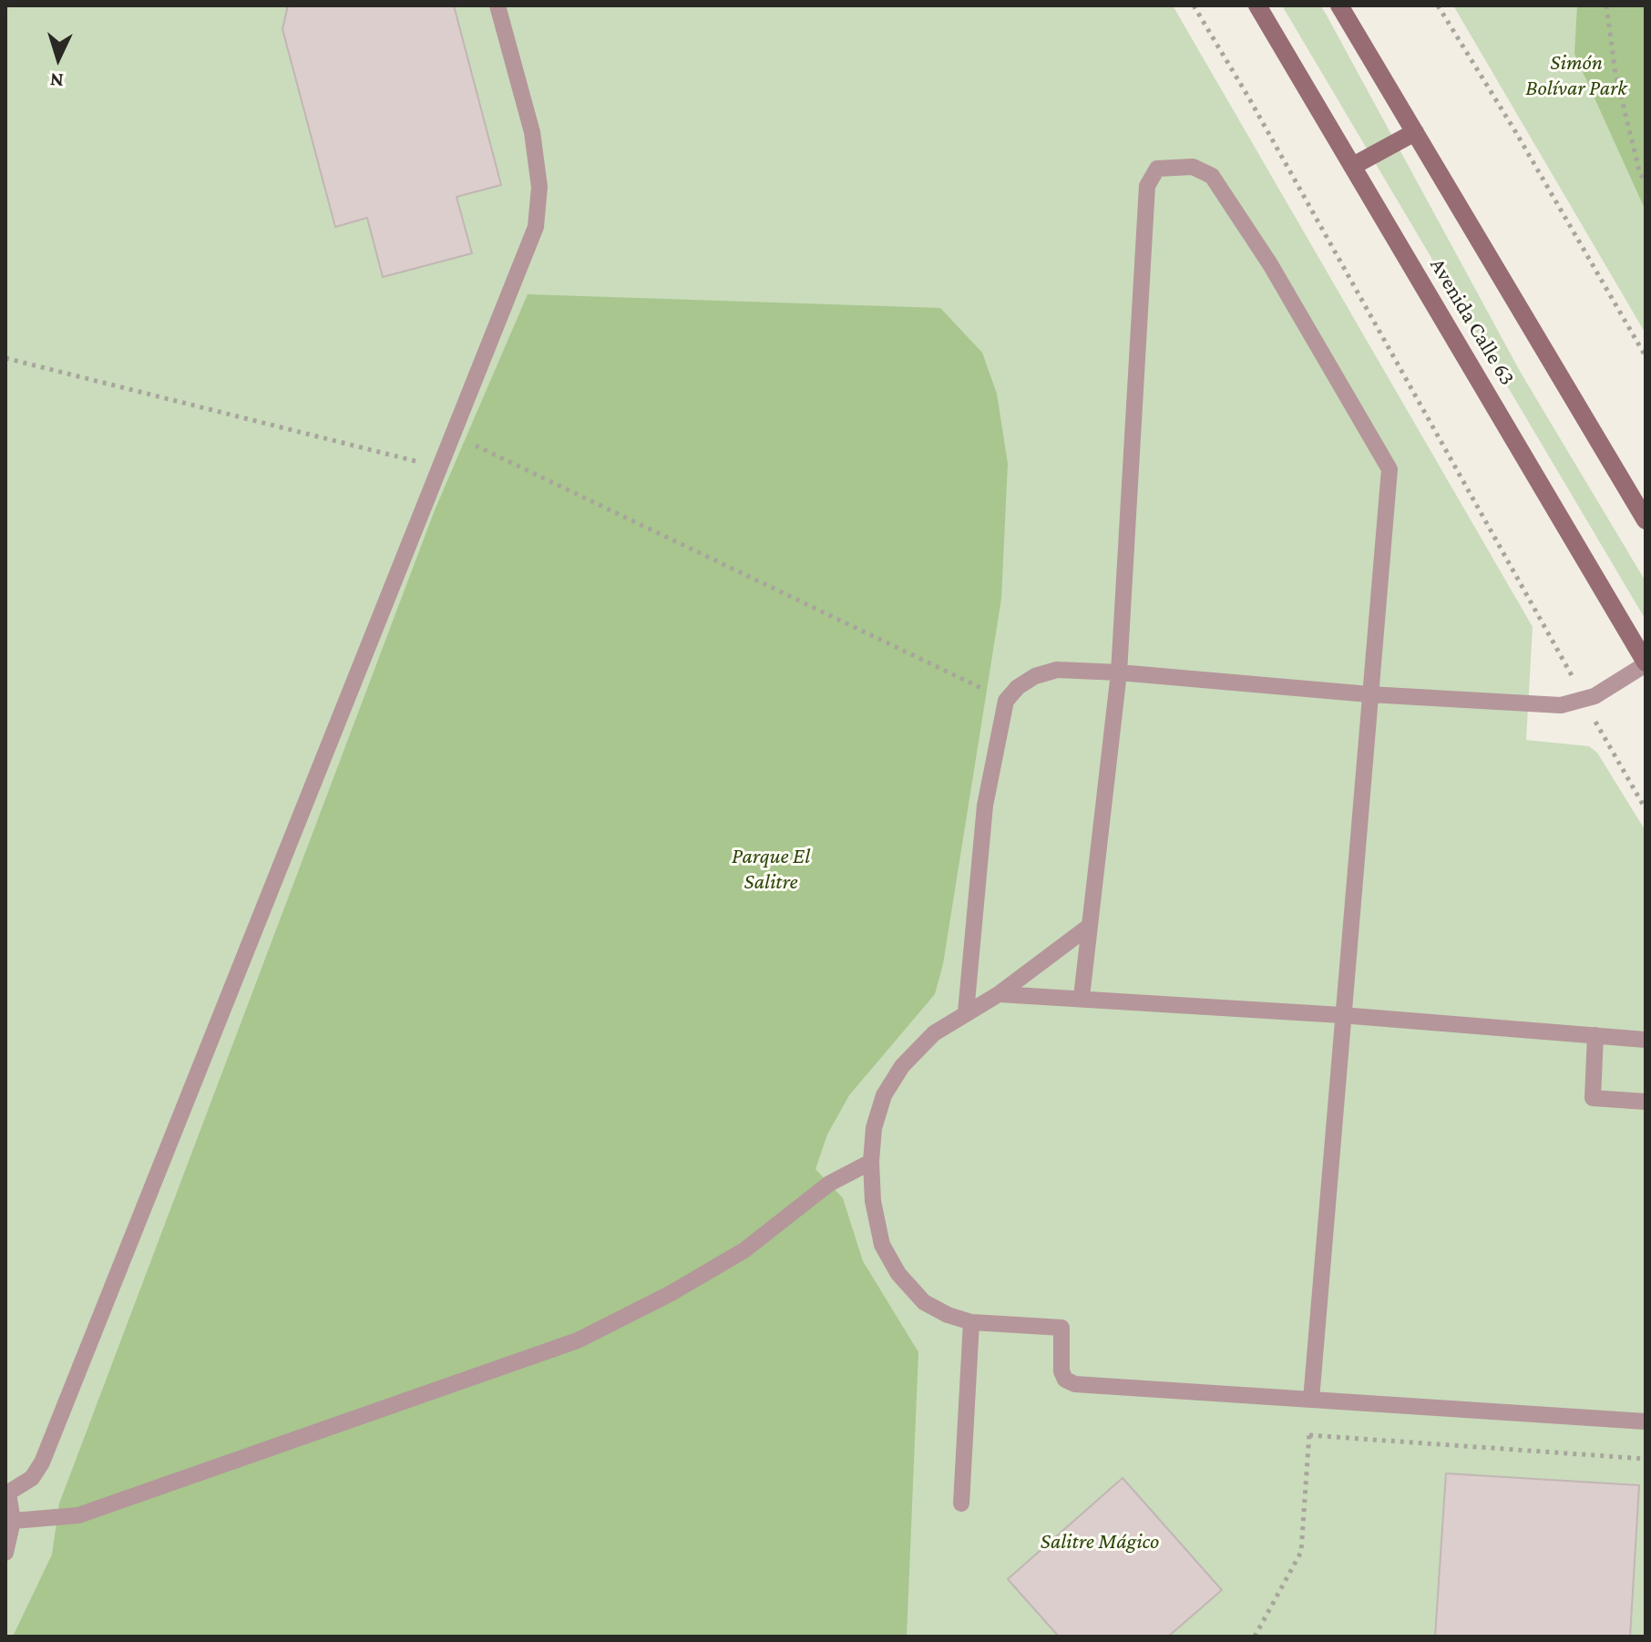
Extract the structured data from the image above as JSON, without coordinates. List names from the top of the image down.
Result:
{
  "streets": {
    "main road": ["Avenida Calle 63"]
  },
  "parks": ["Simón Bolívar Park", "Parque El Salitre", "Salitre Mágico"],
  "north": "bottom"
}
